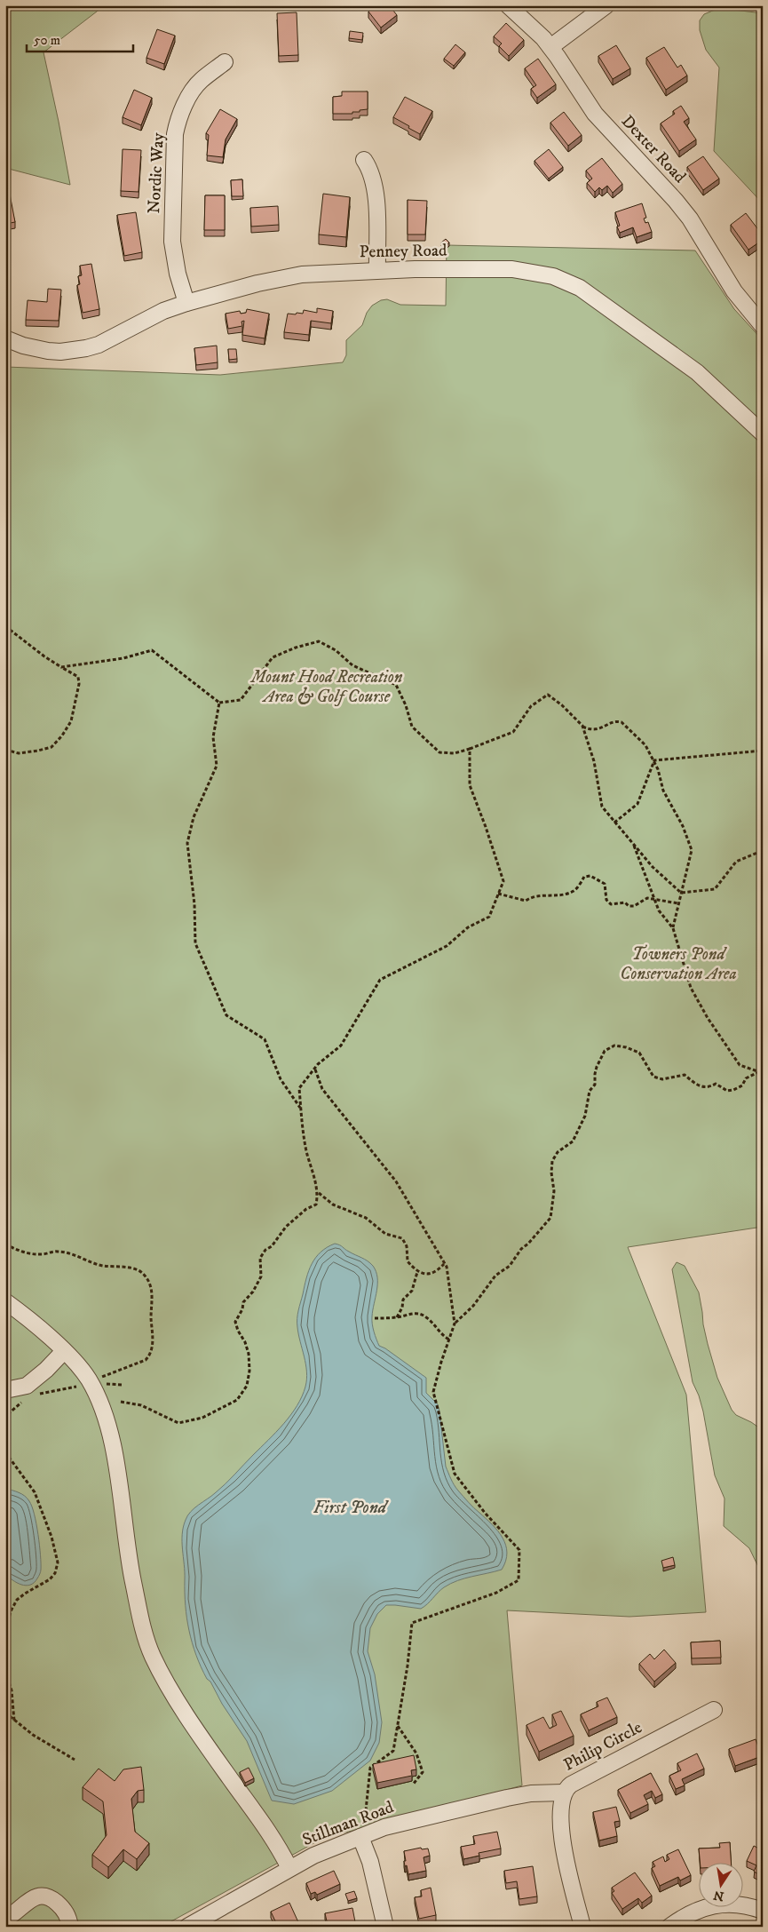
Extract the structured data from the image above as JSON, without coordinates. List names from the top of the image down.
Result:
{
  "streets": {
    "street": [
      "Dexter Road",
      "Nordic Way",
      "Penney Road",
      "Philip Circle",
      "Stillman Road"
    ]
  },
  "crossings": [
    ["Nordic Way", "Penney Road"],
    ["Philip Circle", "Stillman Road"]
  ],
  "water": ["First Pond"],
  "parks": ["Mount Hood Recreation Area & Golf Course", "Towners Pond Conservation Area"],
  "scale_bar": "50 m",
  "north": "bottom"
}
